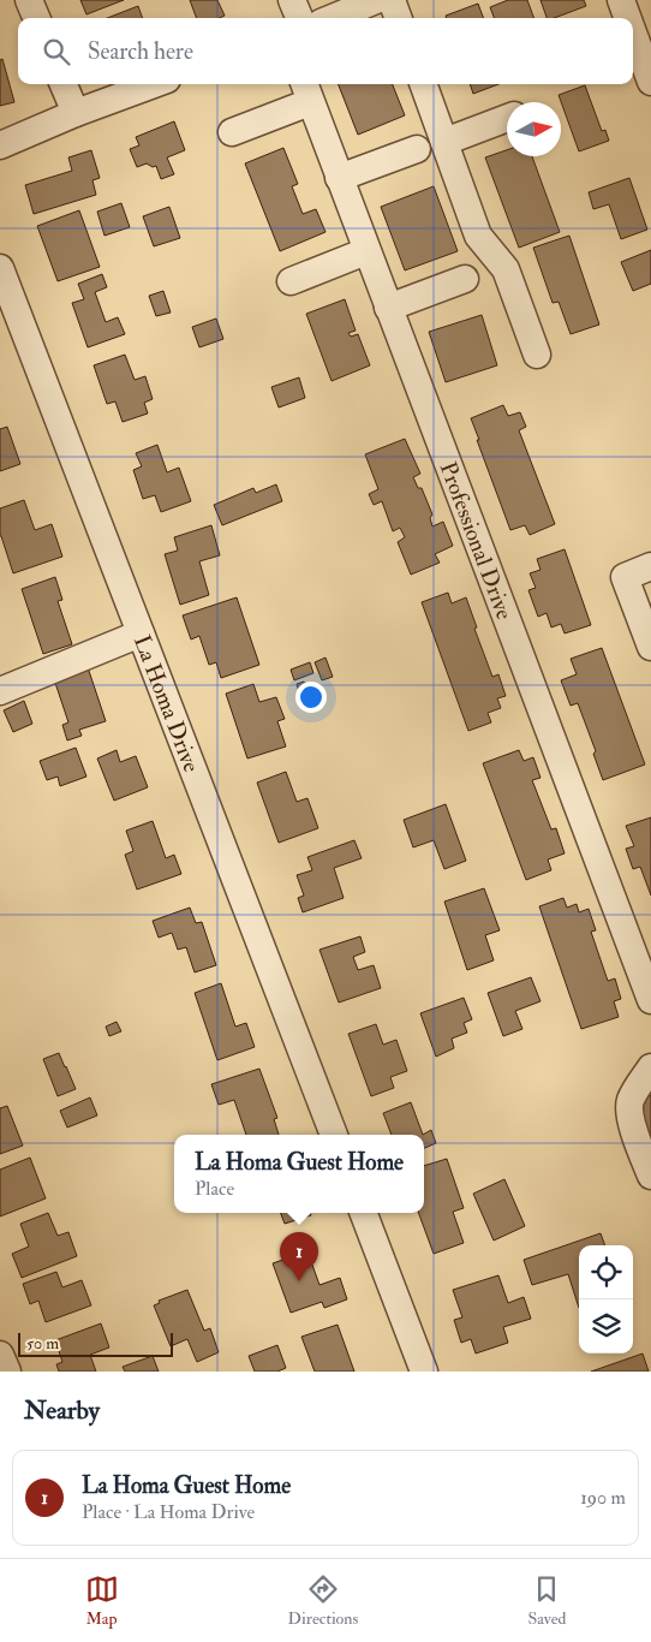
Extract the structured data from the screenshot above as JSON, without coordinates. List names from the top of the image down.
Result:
{
  "streets": {
    "street": ["Professional Drive", "La Homa Drive"]
  },
  "scale_bar": "50 m",
  "north": "right",
  "page": {
    "search": "Search here",
    "popup": ["La Homa Guest Home", "Place"],
    "pins": "1",
    "scale": "50 m",
    "heading": "Nearby",
    "list": [
      {
        "mark": "1",
        "name": "La Homa Guest Home",
        "note": "Place · La Homa Drive",
        "value": "190 m"
      }
    ],
    "nav": ["Map", "Directions", "Saved"]
  }
}
